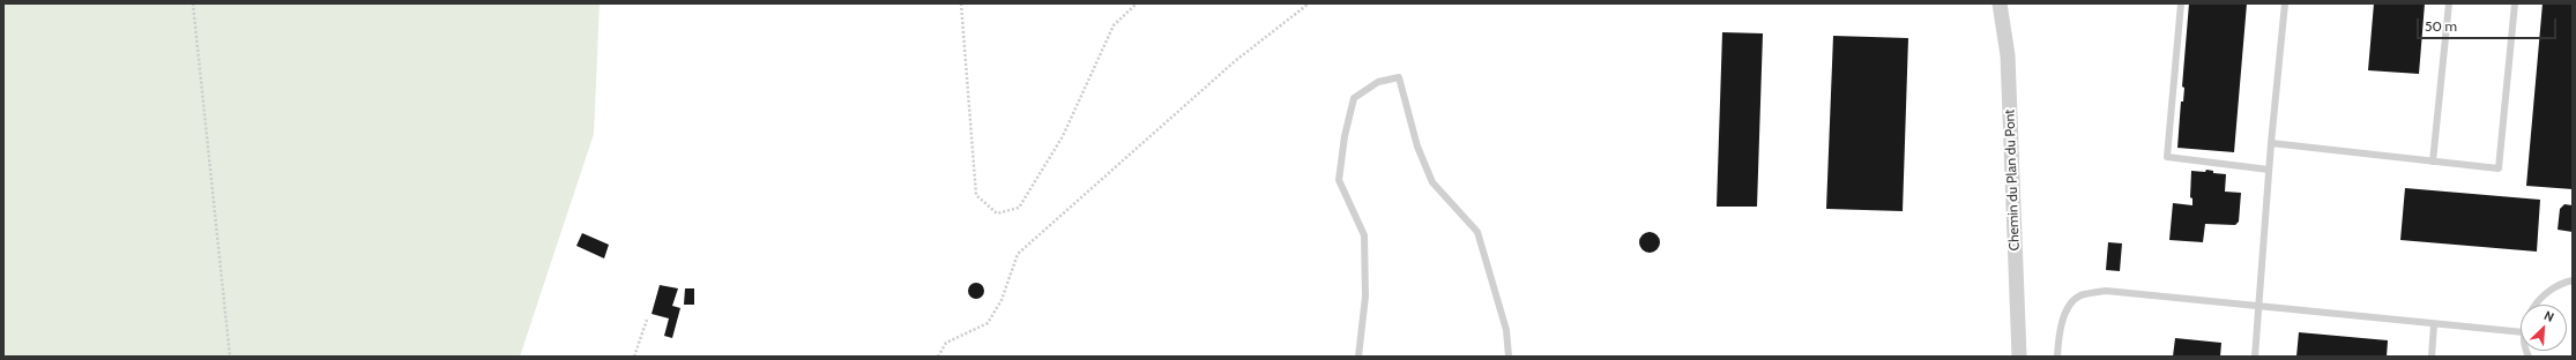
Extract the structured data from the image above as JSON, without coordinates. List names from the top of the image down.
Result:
{
  "streets": {
    "street": ["Chemin du Plan du Pont"]
  },
  "scale_bar": "50 m",
  "north": "top right"
}
